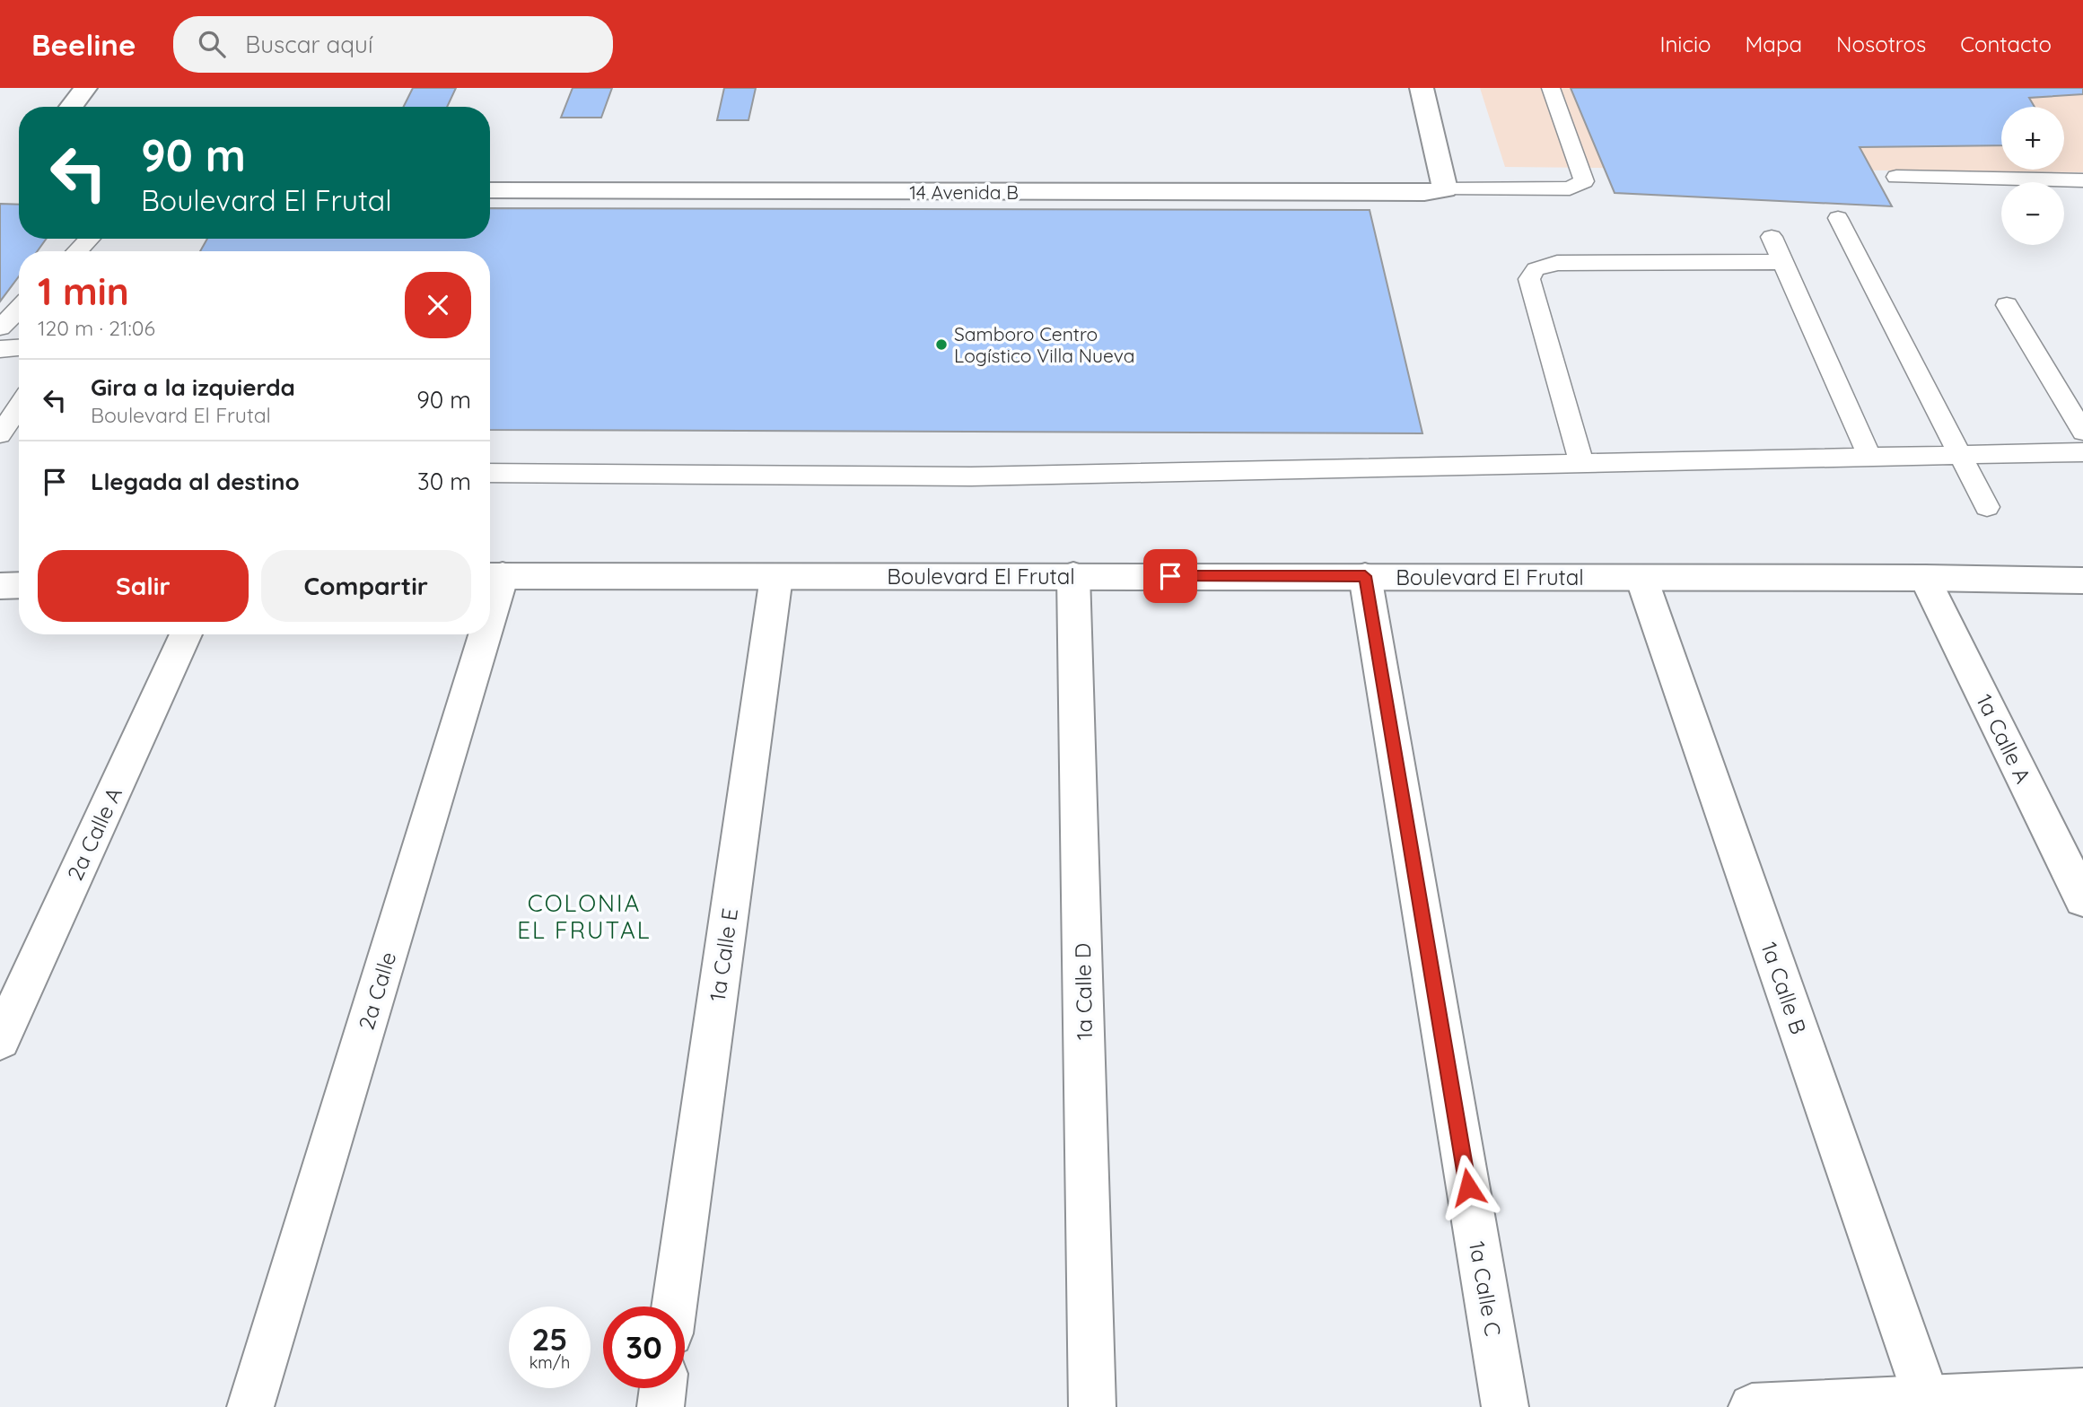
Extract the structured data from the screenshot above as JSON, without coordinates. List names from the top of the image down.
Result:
{
  "streets": {
    "street": [
      "14 Avenida B",
      "Boulevard El Frutal",
      "1a Calle A",
      "2a Calle A",
      "1a Calle E",
      "1a Calle B",
      "2a Calle",
      "1a Calle D",
      "1a Calle C"
    ]
  },
  "crossings": [
    ["Boulevard El Frutal", "1a Calle A"],
    ["Boulevard El Frutal", "1a Calle E"],
    ["Boulevard El Frutal", "1a Calle B"],
    ["Boulevard El Frutal", "1a Calle D"],
    ["Boulevard El Frutal", "1a Calle C"]
  ],
  "districts": ["COLONIA EL FRUTAL"],
  "places": ["Samboro Centro Logístico Villa Nueva"],
  "page": {
    "header": "Beeline",
    "search": "Buscar aquí",
    "nav": [
      "Inicio",
      "Mapa",
      "Nosotros",
      "Contacto"
    ],
    "map_buttons": ["+", "−"],
    "turn": ["90 m", "Boulevard El Frutal"],
    "heading": ["1 min", "120 m · 21:06"],
    "list": [
      {
        "name": "Gira a la izquierda",
        "note": "Boulevard El Frutal",
        "value": "90 m"
      },
      {
        "name": "Llegada al destino",
        "value": "30 m"
      }
    ],
    "buttons": ["Salir", "Compartir"],
    "speed": "25 km/h",
    "limit": "30"
  }
}
